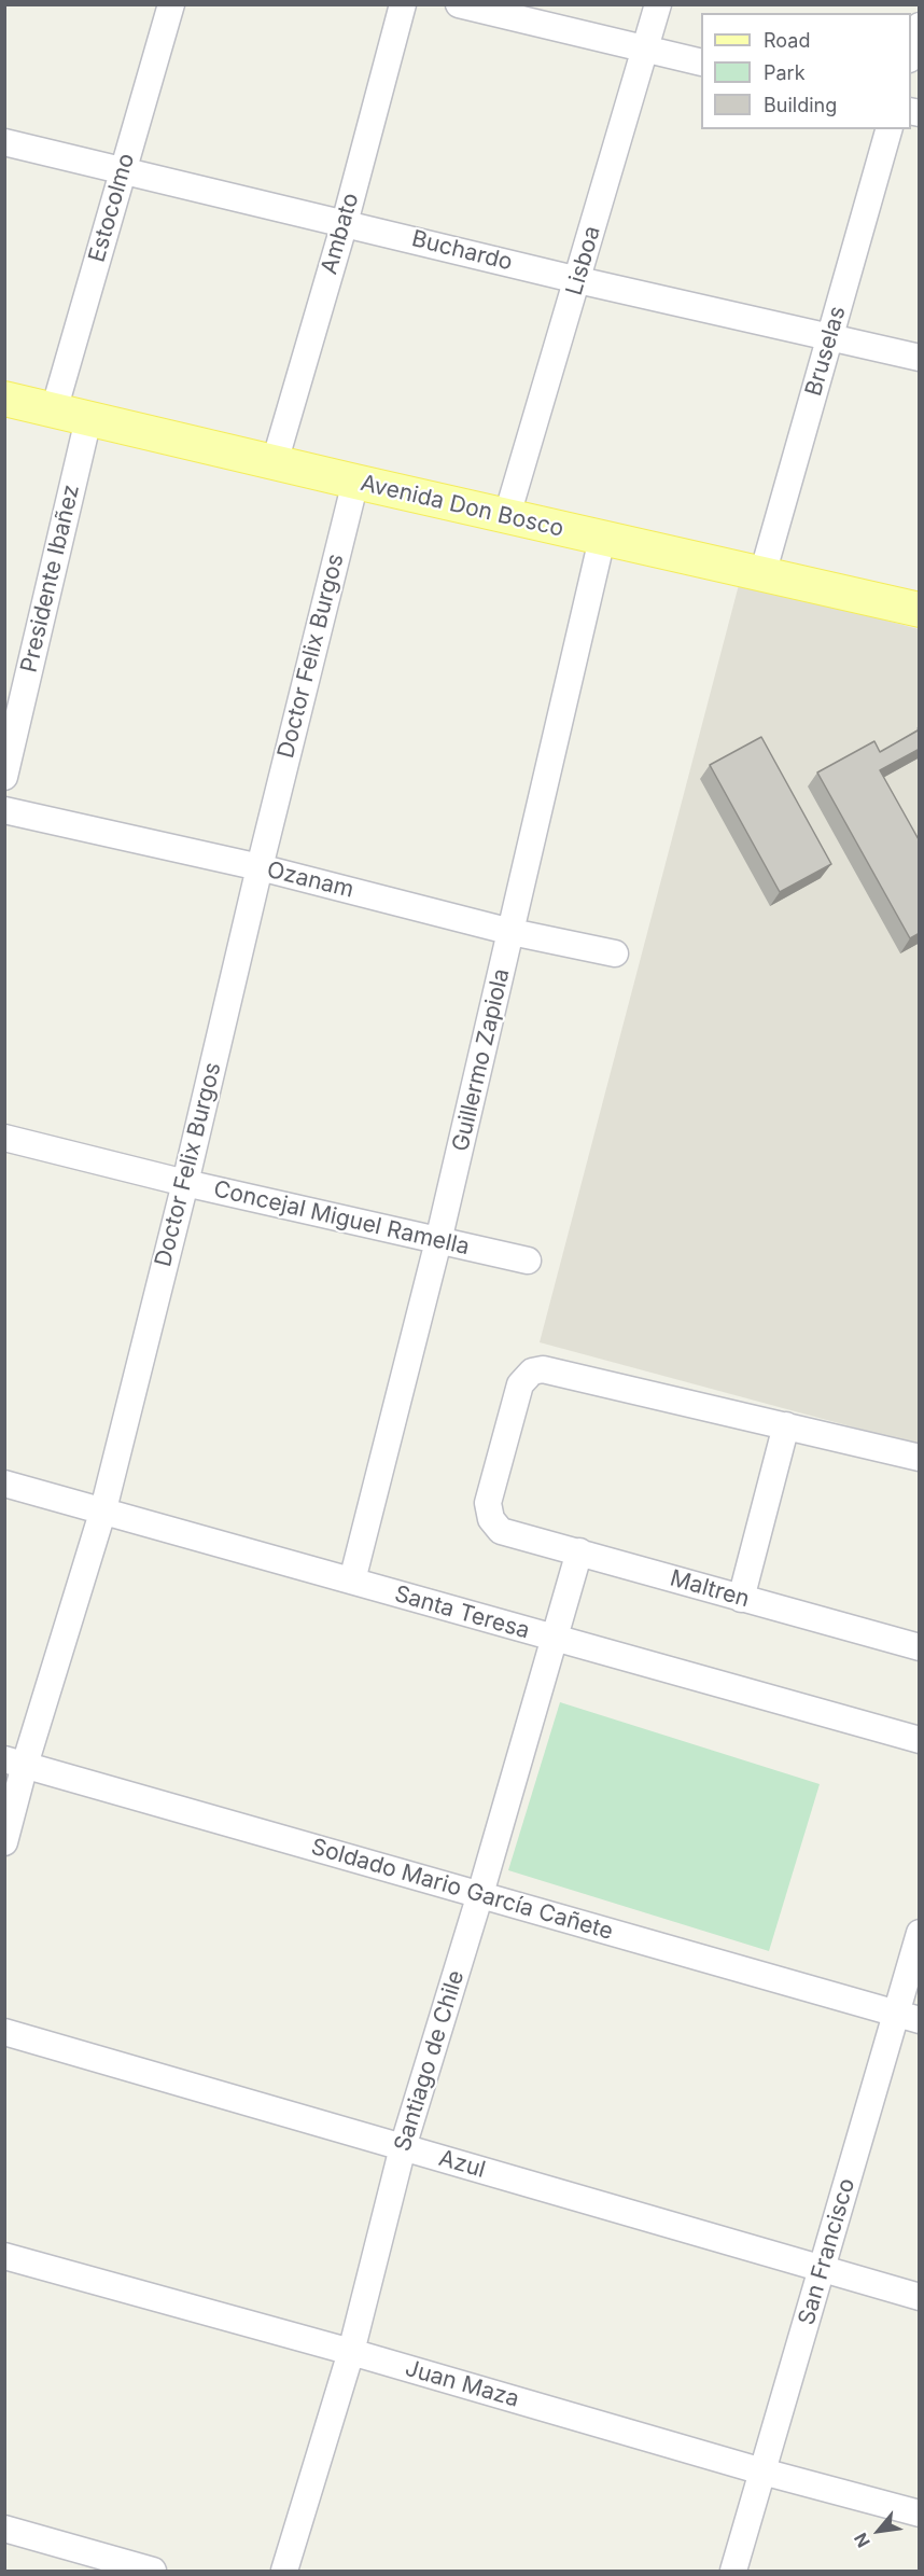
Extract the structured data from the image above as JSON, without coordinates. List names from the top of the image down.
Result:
{
  "streets": {
    "main road": ["Avenida Don Bosco"],
    "street": [
      "Estocolmo",
      "Ambato",
      "Buchardo",
      "Lisboa",
      "Bruselas",
      "Presidente Ibañez",
      "Doctor Felix Burgos",
      "Ozanam",
      "Guillermo Zapiola",
      "Concejal Miguel Ramella",
      "Maltren",
      "Santa Teresa",
      "Soldado Mario García Cañete",
      "Santiago de Chile",
      "Azul",
      "San Francisco",
      "Juan Maza"
    ]
  },
  "crossings": [
    ["Estocolmo", "Buchardo"],
    ["Estocolmo", "Avenida Don Bosco"],
    ["Ambato", "Buchardo"],
    ["Ambato", "Avenida Don Bosco"],
    ["Buchardo", "Lisboa"],
    ["Buchardo", "Bruselas"],
    ["Lisboa", "Avenida Don Bosco"],
    ["Bruselas", "Avenida Don Bosco"],
    ["Avenida Don Bosco", "Presidente Ibañez"],
    ["Avenida Don Bosco", "Doctor Felix Burgos"],
    ["Avenida Don Bosco", "Guillermo Zapiola"],
    ["Doctor Felix Burgos", "Ozanam"],
    ["Doctor Felix Burgos", "Concejal Miguel Ramella"],
    ["Doctor Felix Burgos", "Santa Teresa"],
    ["Doctor Felix Burgos", "Soldado Mario García Cañete"],
    ["Ozanam", "Guillermo Zapiola"],
    ["Guillermo Zapiola", "Concejal Miguel Ramella"],
    ["Guillermo Zapiola", "Santa Teresa"],
    ["Maltren", "Santiago de Chile"],
    ["Santa Teresa", "Santiago de Chile"],
    ["Soldado Mario García Cañete", "Santiago de Chile"],
    ["Soldado Mario García Cañete", "San Francisco"],
    ["Santiago de Chile", "Azul"],
    ["Santiago de Chile", "Juan Maza"],
    ["Azul", "San Francisco"],
    ["San Francisco", "Juan Maza"]
  ],
  "legend": ["Road", "Park", "Building"],
  "north": "bottom left"
}
